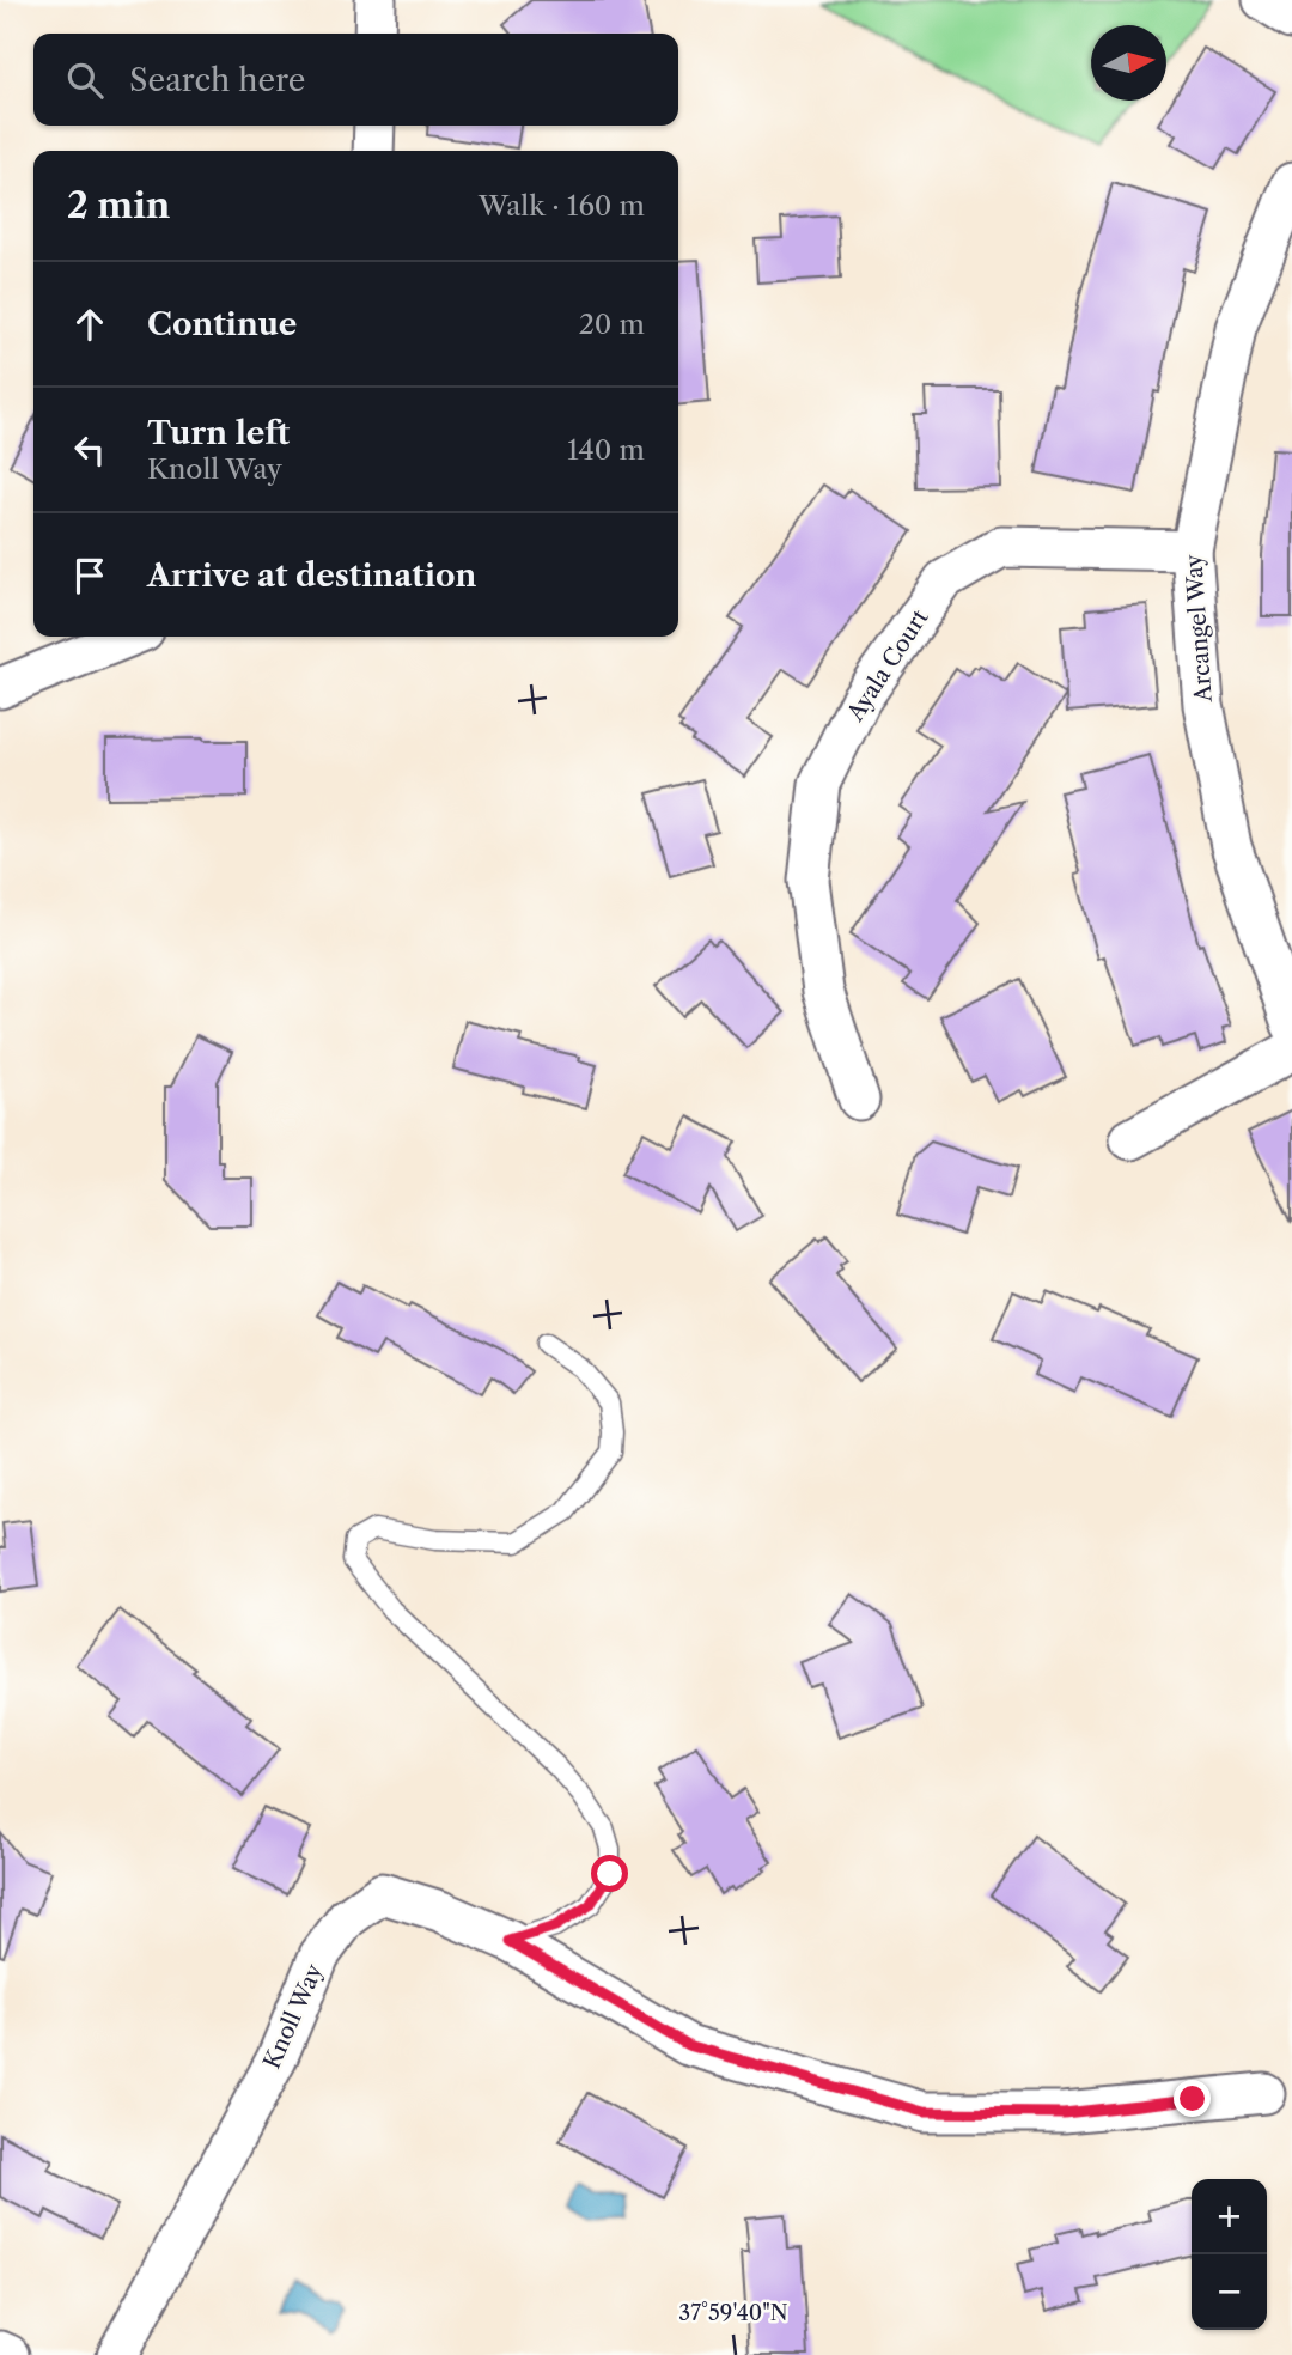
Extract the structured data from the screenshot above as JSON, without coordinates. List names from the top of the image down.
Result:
{
  "streets": {
    "street": ["Arcangel Way", "Ayala Court", "Knoll Way"]
  },
  "crossings": [
    ["Arcangel Way", "Ayala Court"]
  ],
  "north": "right",
  "page": {
    "search": "Search here",
    "heading": ["2 min", "Walk · 160 m"],
    "list": [
      ["Continue", "20 m"],
      ["Turn left", "Knoll Way", "140 m"],
      "Arrive at destination"
    ],
    "map_buttons": ["+", "−"]
  },
  "coordinates": ["37°59'40\"N"]
}
